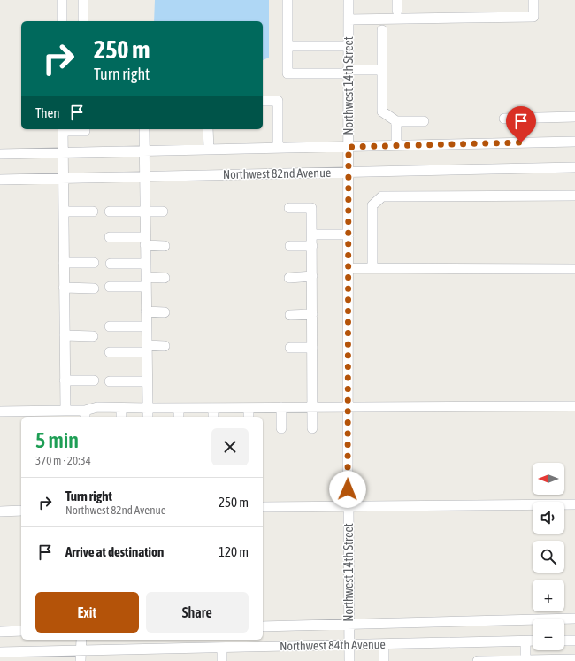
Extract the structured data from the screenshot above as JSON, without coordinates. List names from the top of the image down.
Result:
{
  "streets": {
    "street": ["Northwest 14th Street", "Northwest 82nd Avenue", "Northwest 84th Avenue"]
  },
  "crossings": [
    ["Northwest 14th Street", "Northwest 82nd Avenue"],
    ["Northwest 14th Street", "Northwest 84th Avenue"]
  ],
  "north": "left",
  "page": {
    "turn": ["250 m", "Turn right"],
    "then": "Then",
    "heading": ["5 min", "370 m · 20:34"],
    "map_buttons": ["+", "−"],
    "list": [
      {
        "name": "Turn right",
        "note": "Northwest 82nd Avenue",
        "value": "250 m"
      },
      {
        "name": "Arrive at destination",
        "value": "120 m"
      }
    ],
    "buttons": ["Exit", "Share"]
  }
}
